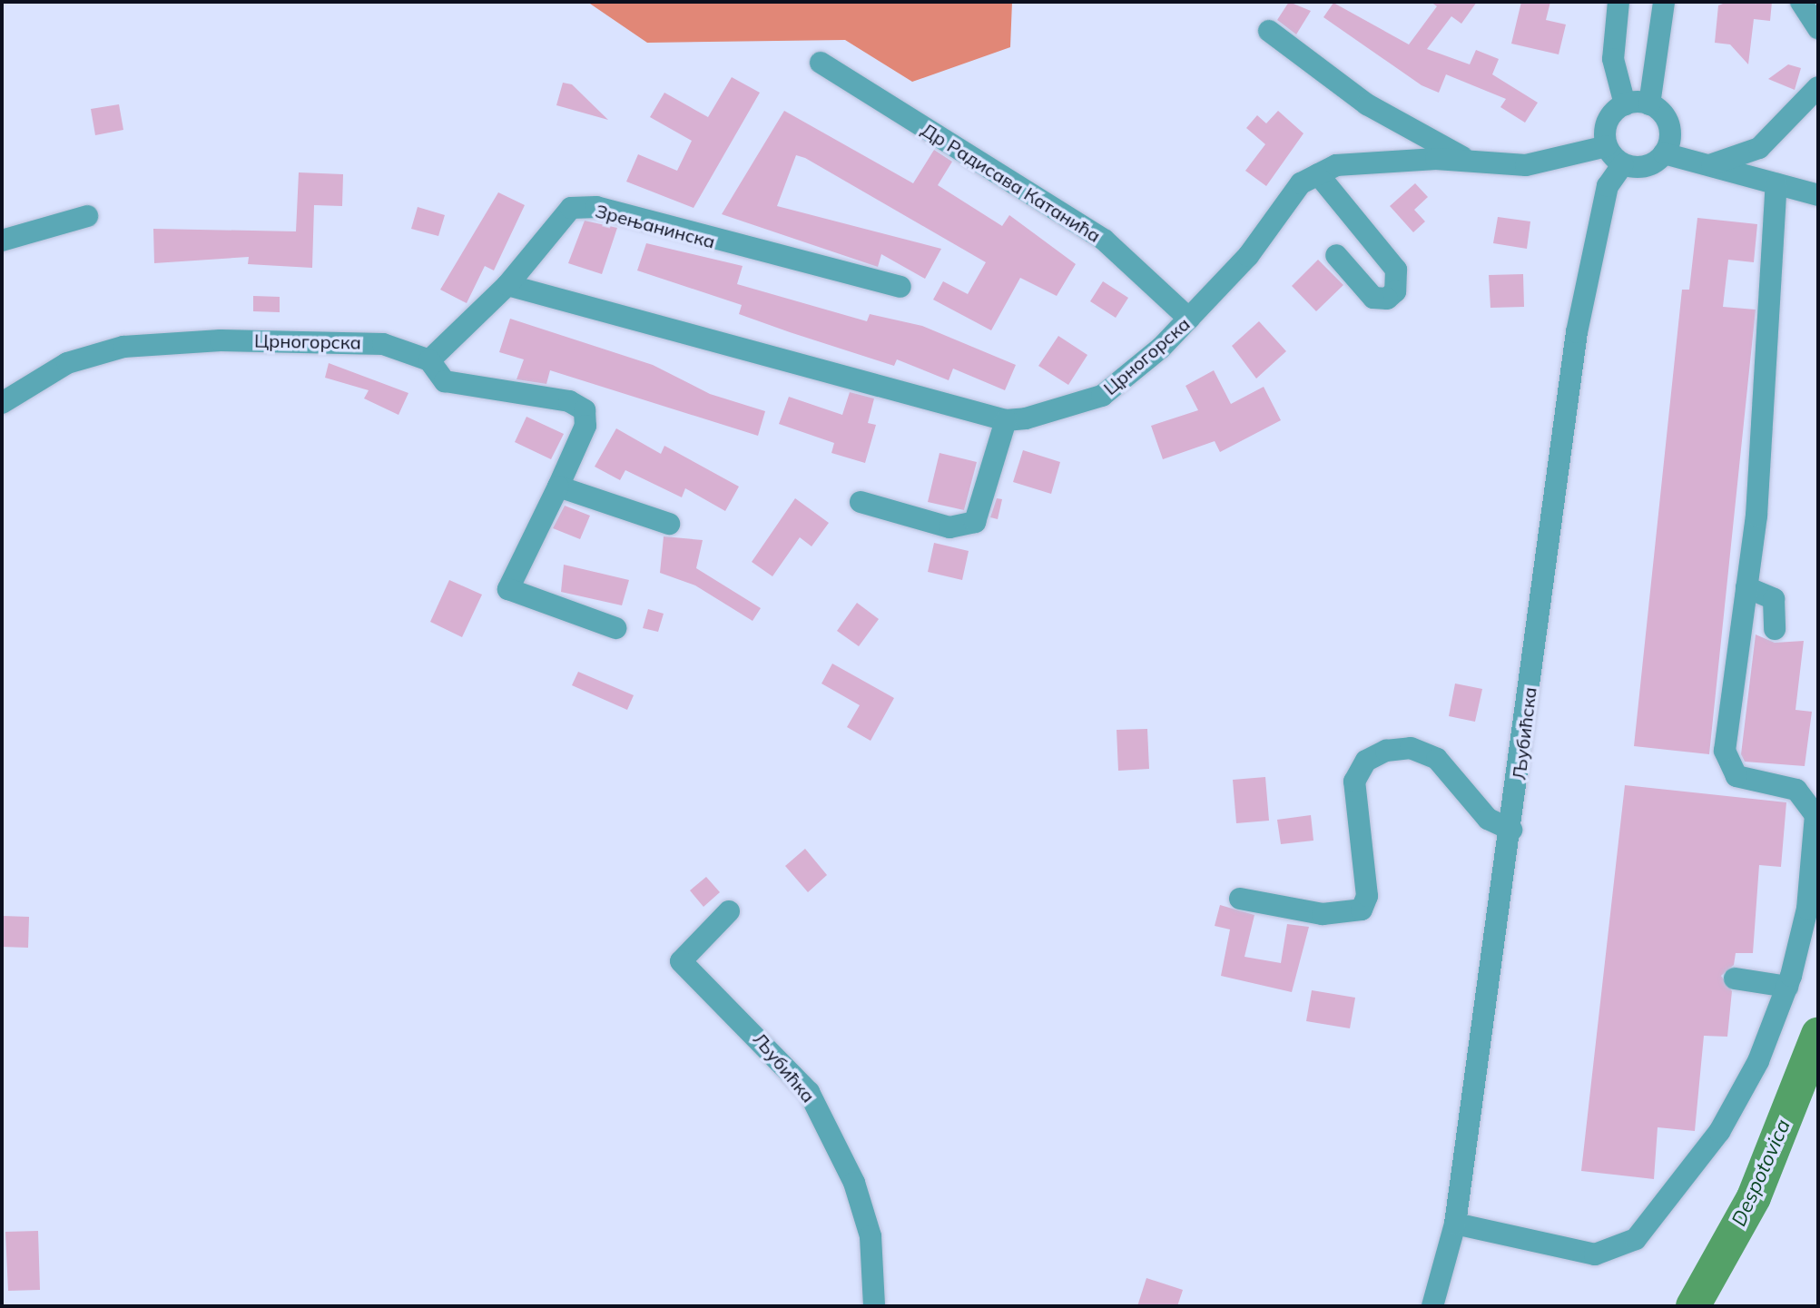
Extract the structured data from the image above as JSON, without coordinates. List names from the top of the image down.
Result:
{
  "streets": {
    "street": [
      "Др Радисава Катанића",
      "Зрењанинска",
      "Црногорска",
      "Љубићска",
      "Љубићка"
    ]
  },
  "crossings": [
    ["Др Радисава Катанића", "Црногорска"],
    ["Зрењанинска", "Црногорска"],
    ["Црногорска", "Љубићска"]
  ],
  "water": ["Despotovica"]
}
